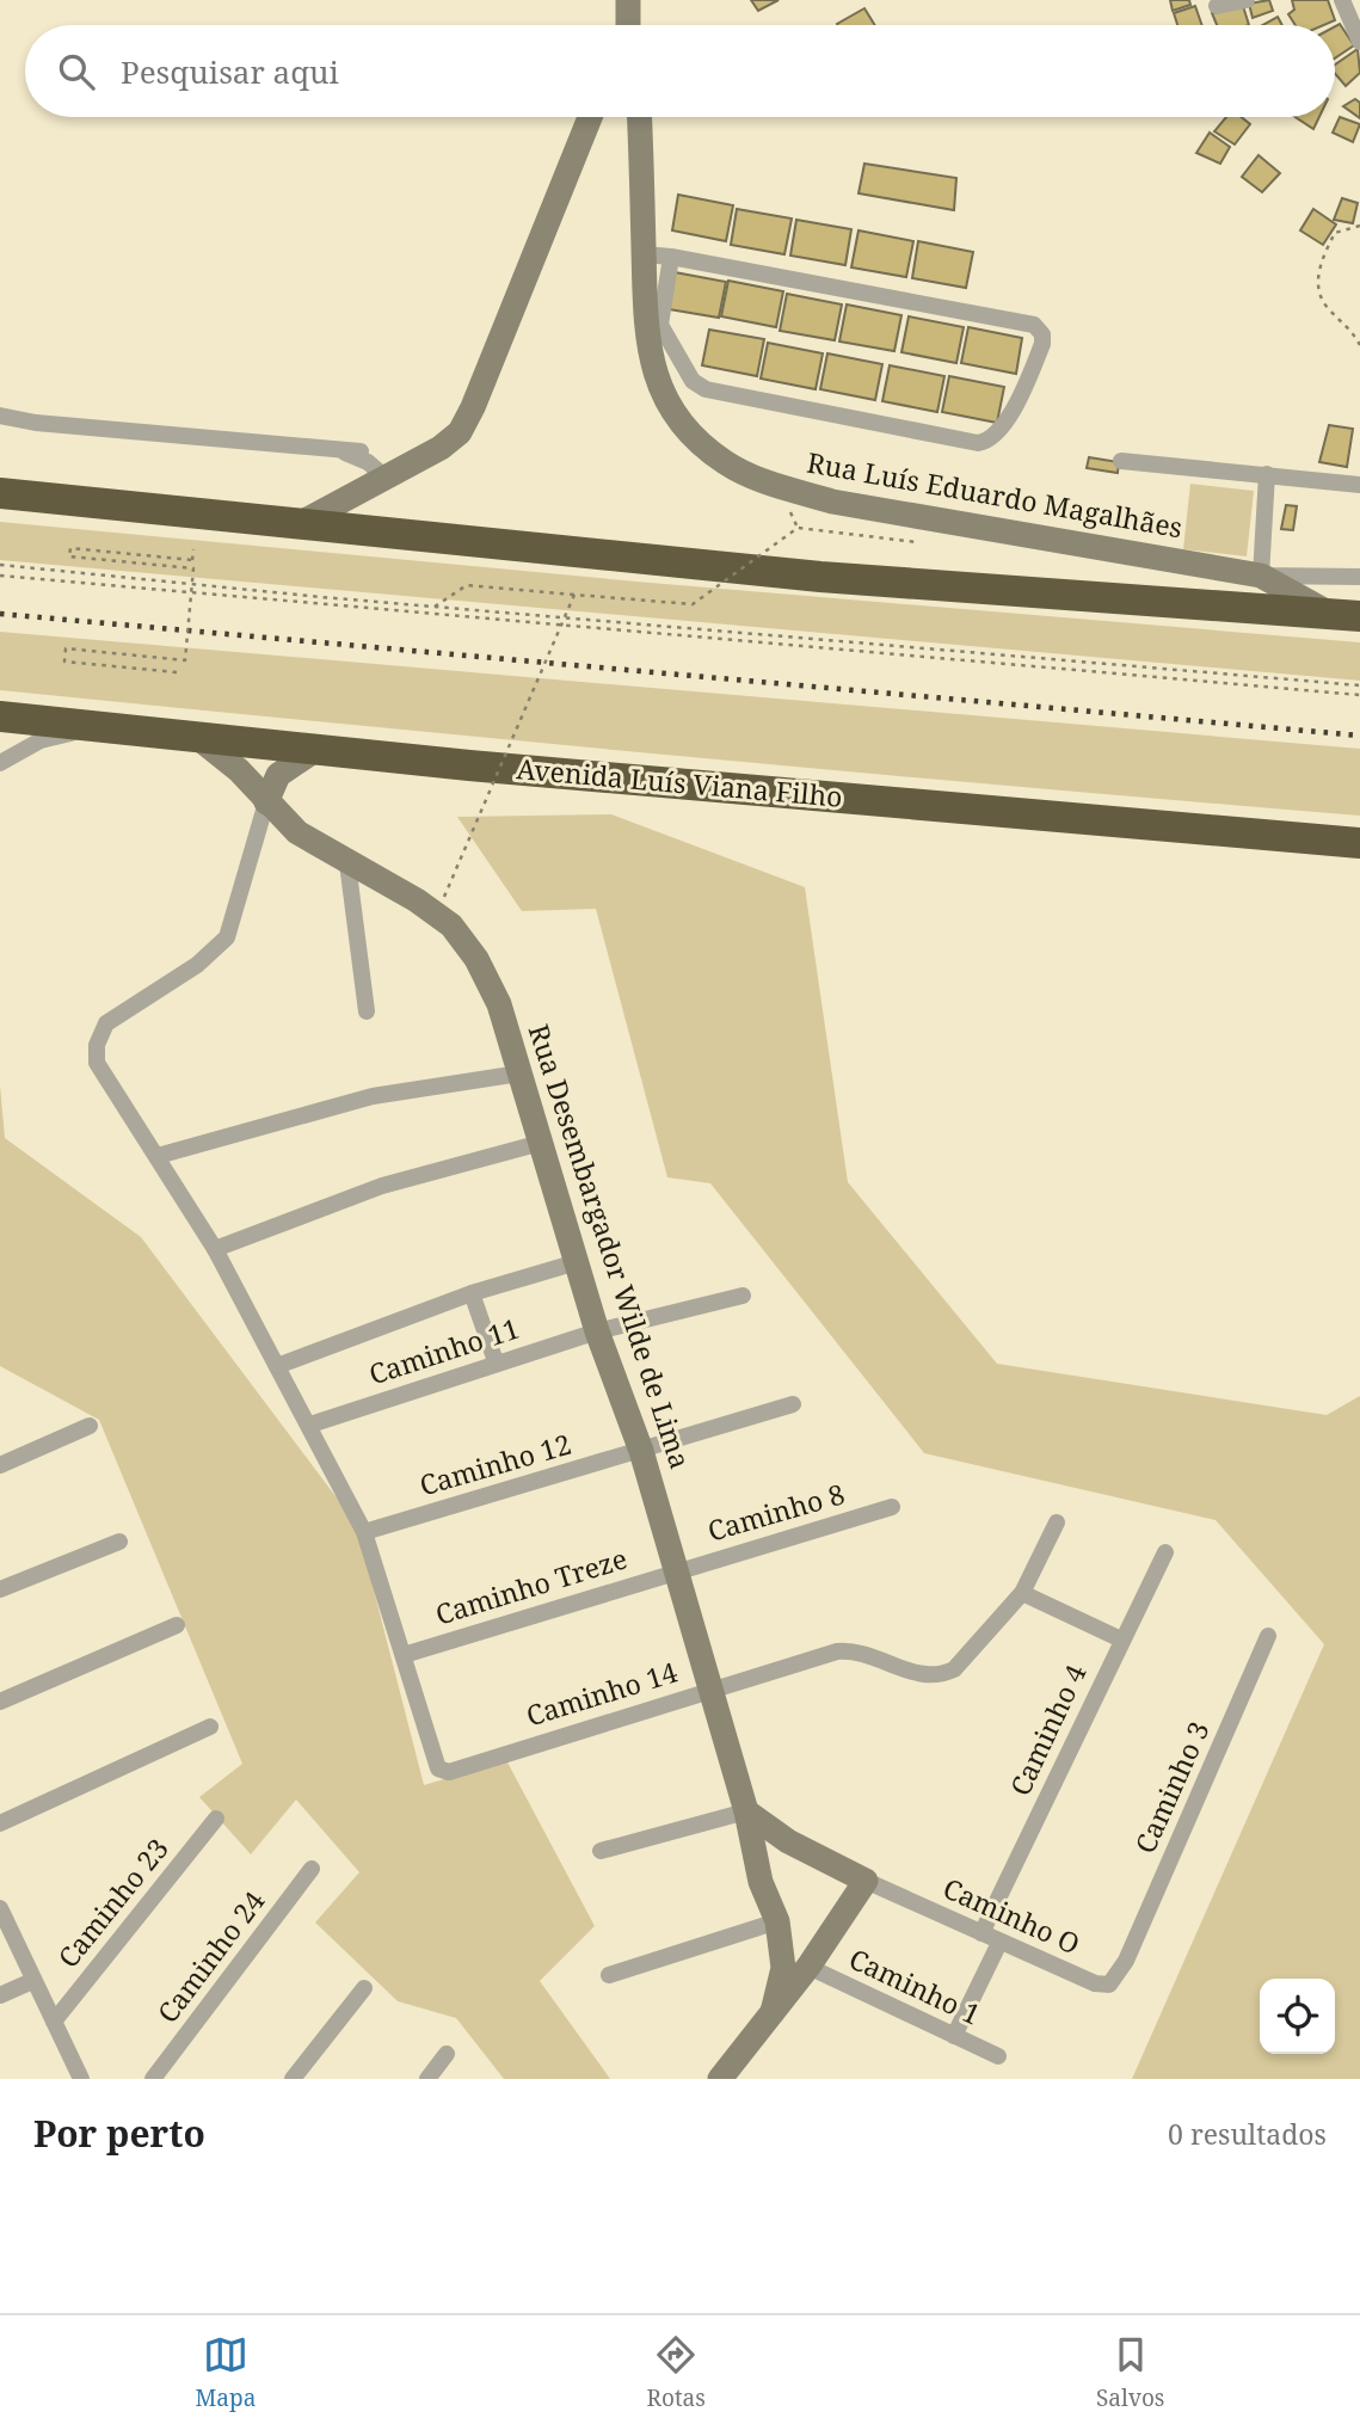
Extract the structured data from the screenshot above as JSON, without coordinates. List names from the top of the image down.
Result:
{
  "streets": {
    "highway": ["Avenida Luís Viana Filho"],
    "main road": ["Rua Luís Eduardo Magalhães", "Rua Desembargador Wilde de Lima"],
    "street": [
      "Caminho 11",
      "Caminho 12",
      "Caminho 8",
      "Caminho Treze",
      "Caminho 14",
      "Caminho 4",
      "Caminho 3",
      "Caminho 23",
      "Caminho O",
      "Caminho 24",
      "Caminho 1"
    ]
  },
  "crossings": [
    ["Avenida Luís Viana Filho", "Rua Desembargador Wilde de Lima"],
    ["Rua Desembargador Wilde de Lima", "Caminho 11"],
    ["Rua Desembargador Wilde de Lima", "Caminho 12"],
    ["Rua Desembargador Wilde de Lima", "Caminho 8"],
    ["Rua Desembargador Wilde de Lima", "Caminho Treze"],
    ["Rua Desembargador Wilde de Lima", "Caminho 14"],
    ["Rua Desembargador Wilde de Lima", "Caminho O"],
    ["Rua Desembargador Wilde de Lima", "Caminho 1"],
    ["Caminho 8", "Caminho Treze"],
    ["Caminho Treze", "Caminho 14"],
    ["Caminho 4", "Caminho O"],
    ["Caminho 3", "Caminho O"]
  ],
  "page": {
    "search": "Pesquisar aqui",
    "heading": ["Por perto", "0 resultados"],
    "nav": ["Mapa", "Rotas", "Salvos"]
  }
}
